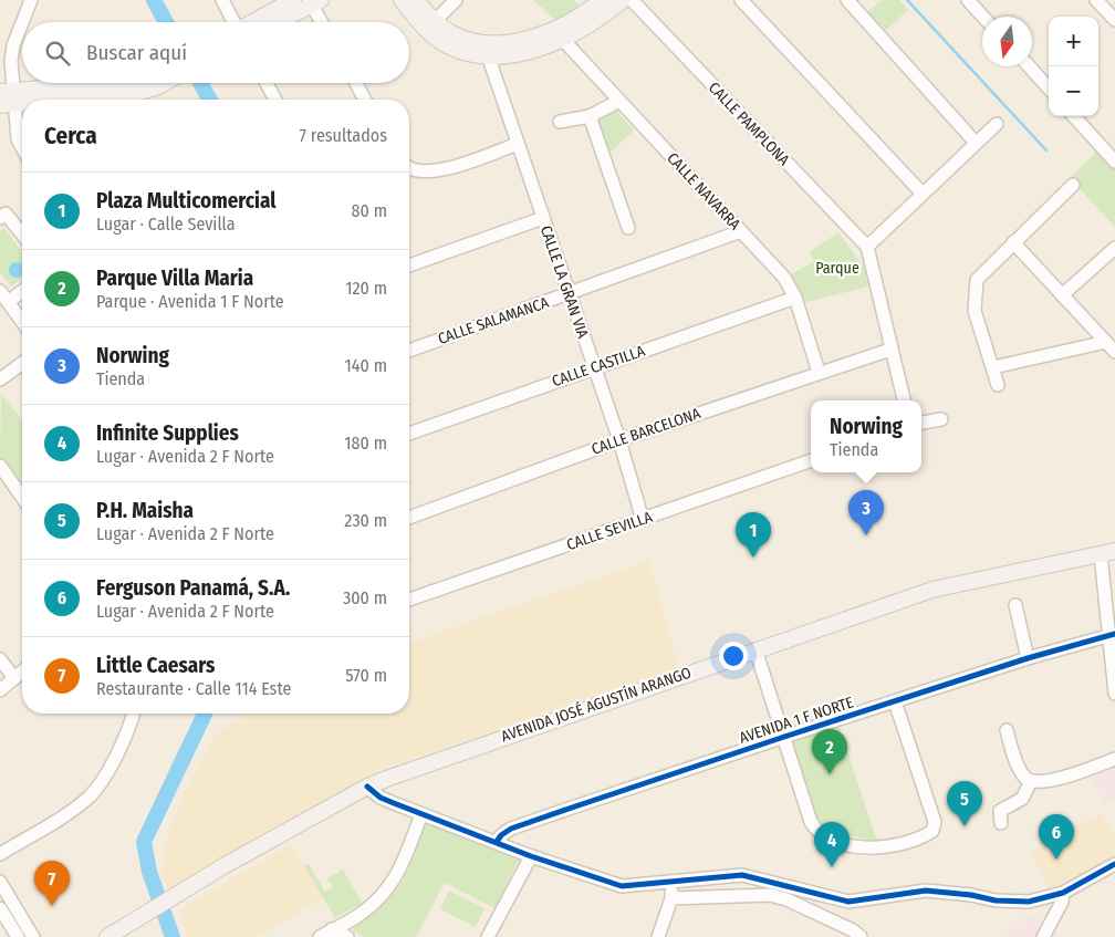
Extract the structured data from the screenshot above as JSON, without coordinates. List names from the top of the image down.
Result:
{
  "streets": {
    "main road": ["AVENIDA JOSÉ AGUSTÍN ARANGO"],
    "street": [
      "CALLE PAMPLONA",
      "CALLE NAVARRA",
      "CALLE LA GRAN VIA",
      "CALLE SALAMANCA",
      "CALLE CASTILLA",
      "CALLE BARCELONA",
      "CALLE SEVILLA",
      "AVENIDA 1 F NORTE"
    ]
  },
  "crossings": [
    ["CALLE NAVARRA", "CALLE SALAMANCA"],
    ["CALLE NAVARRA", "CALLE CASTILLA"],
    ["CALLE NAVARRA", "CALLE BARCELONA"],
    ["CALLE LA GRAN VIA", "CALLE SALAMANCA"],
    ["CALLE LA GRAN VIA", "CALLE CASTILLA"],
    ["CALLE LA GRAN VIA", "CALLE BARCELONA"],
    ["CALLE LA GRAN VIA", "CALLE SEVILLA"]
  ],
  "parks": ["Parque"],
  "north": "bottom",
  "page": {
    "map_buttons": ["+", "−"],
    "search": "Buscar aquí",
    "heading": ["Cerca", "7 resultados"],
    "list": [
      {
        "mark": "1",
        "name": "Plaza Multicomercial",
        "note": "Lugar · Calle Sevilla",
        "value": "80 m"
      },
      {
        "mark": "2",
        "name": "Parque Villa Maria",
        "note": "Parque · Avenida 1 F Norte",
        "value": "120 m"
      },
      {
        "mark": "3",
        "name": "Norwing",
        "note": "Tienda",
        "value": "140 m"
      },
      {
        "mark": "4",
        "name": "Infinite Supplies",
        "note": "Lugar · Avenida 2 F Norte",
        "value": "180 m"
      },
      {
        "mark": "5",
        "name": "P.H. Maisha",
        "note": "Lugar · Avenida 2 F Norte",
        "value": "230 m"
      },
      {
        "mark": "6",
        "name": "Ferguson Panamá, S.A.",
        "note": "Lugar · Avenida 2 F Norte",
        "value": "300 m"
      },
      {
        "mark": "7",
        "name": "Little Caesars",
        "note": "Restaurante · Calle 114 Este",
        "value": "570 m"
      }
    ],
    "popup": ["Norwing", "Tienda"],
    "pins": [
      "3",
      "1",
      "2",
      "5",
      "6",
      "4",
      "7"
    ]
  }
}
